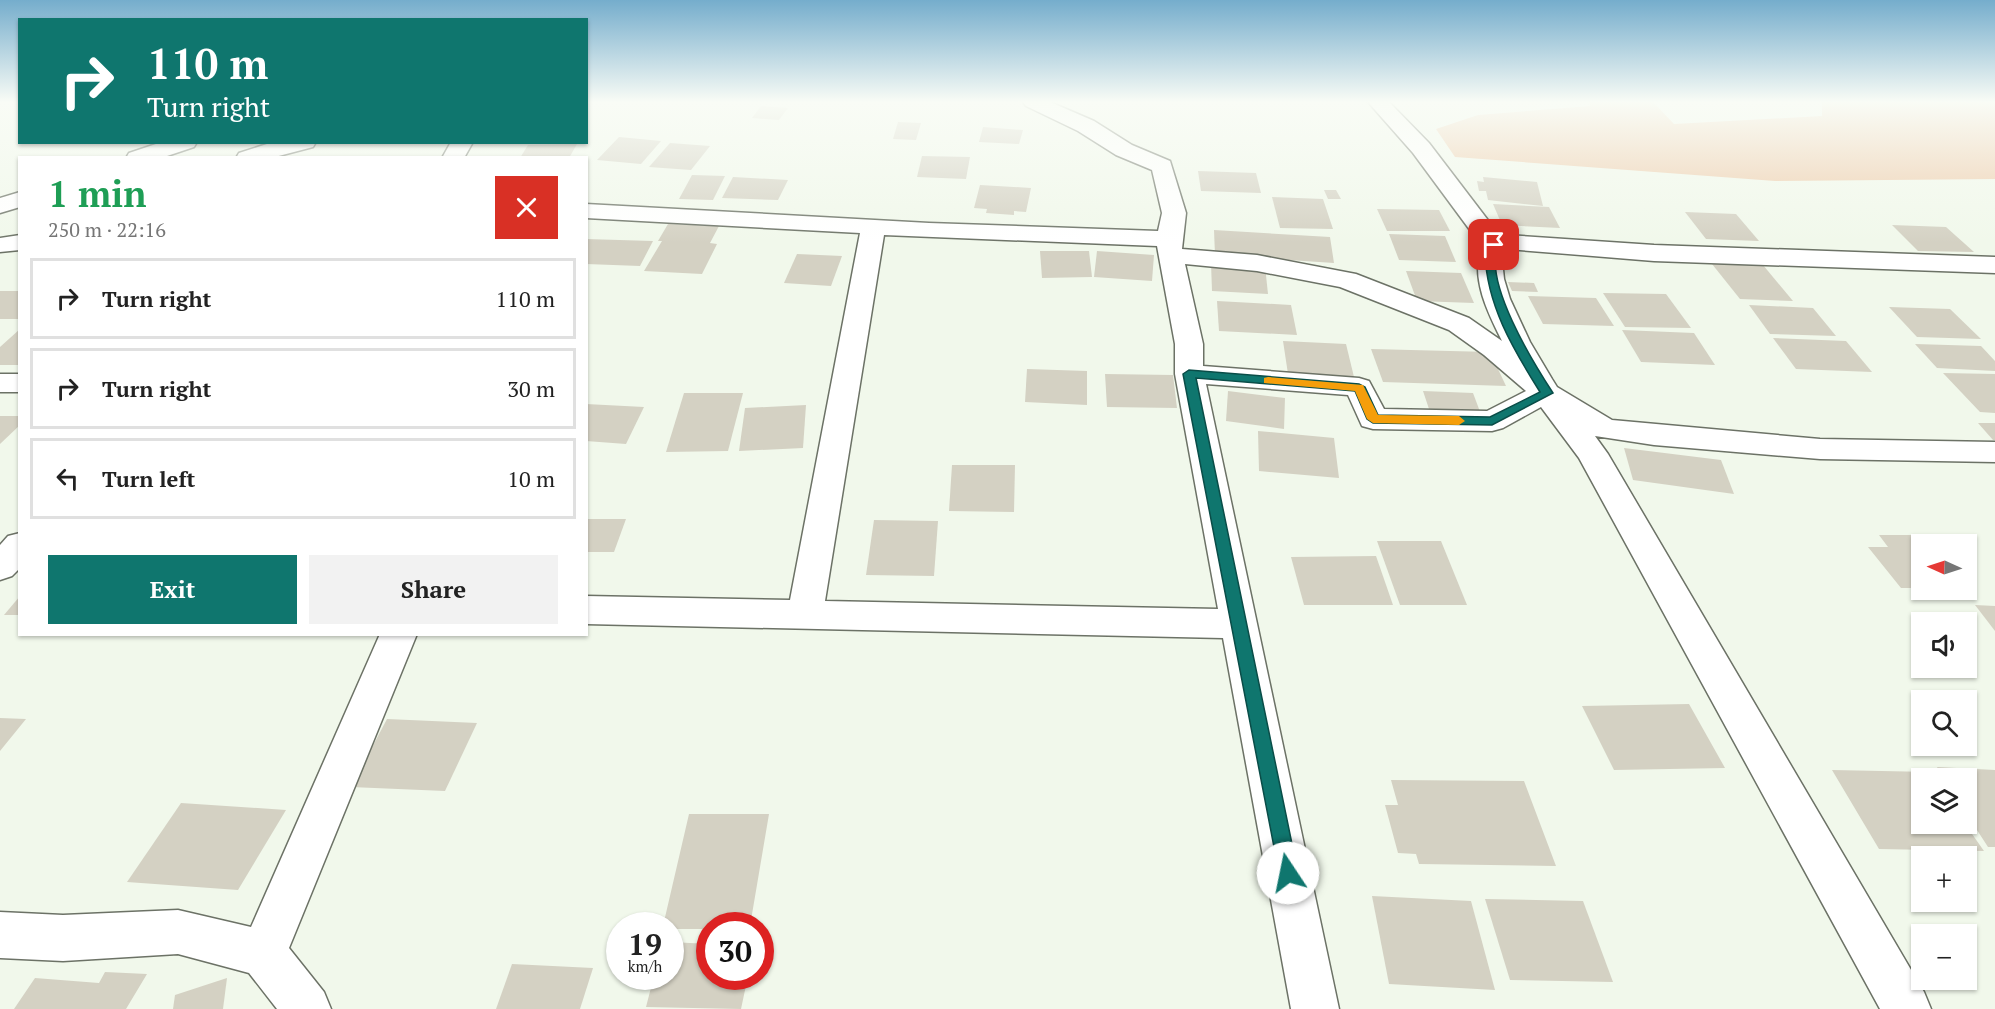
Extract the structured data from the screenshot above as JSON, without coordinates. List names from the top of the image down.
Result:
{
  "north": "left",
  "page": {
    "turn": ["110 m", "Turn right"],
    "heading": ["1 min", "250 m · 22:16"],
    "list": [
      {
        "name": "Turn right",
        "value": "110 m"
      },
      {
        "name": "Turn right",
        "value": "30 m"
      },
      {
        "name": "Turn left",
        "value": "10 m"
      }
    ],
    "map_buttons": ["+", "−"],
    "buttons": ["Exit", "Share"],
    "speed": "19 km/h",
    "limit": "30"
  }
}
